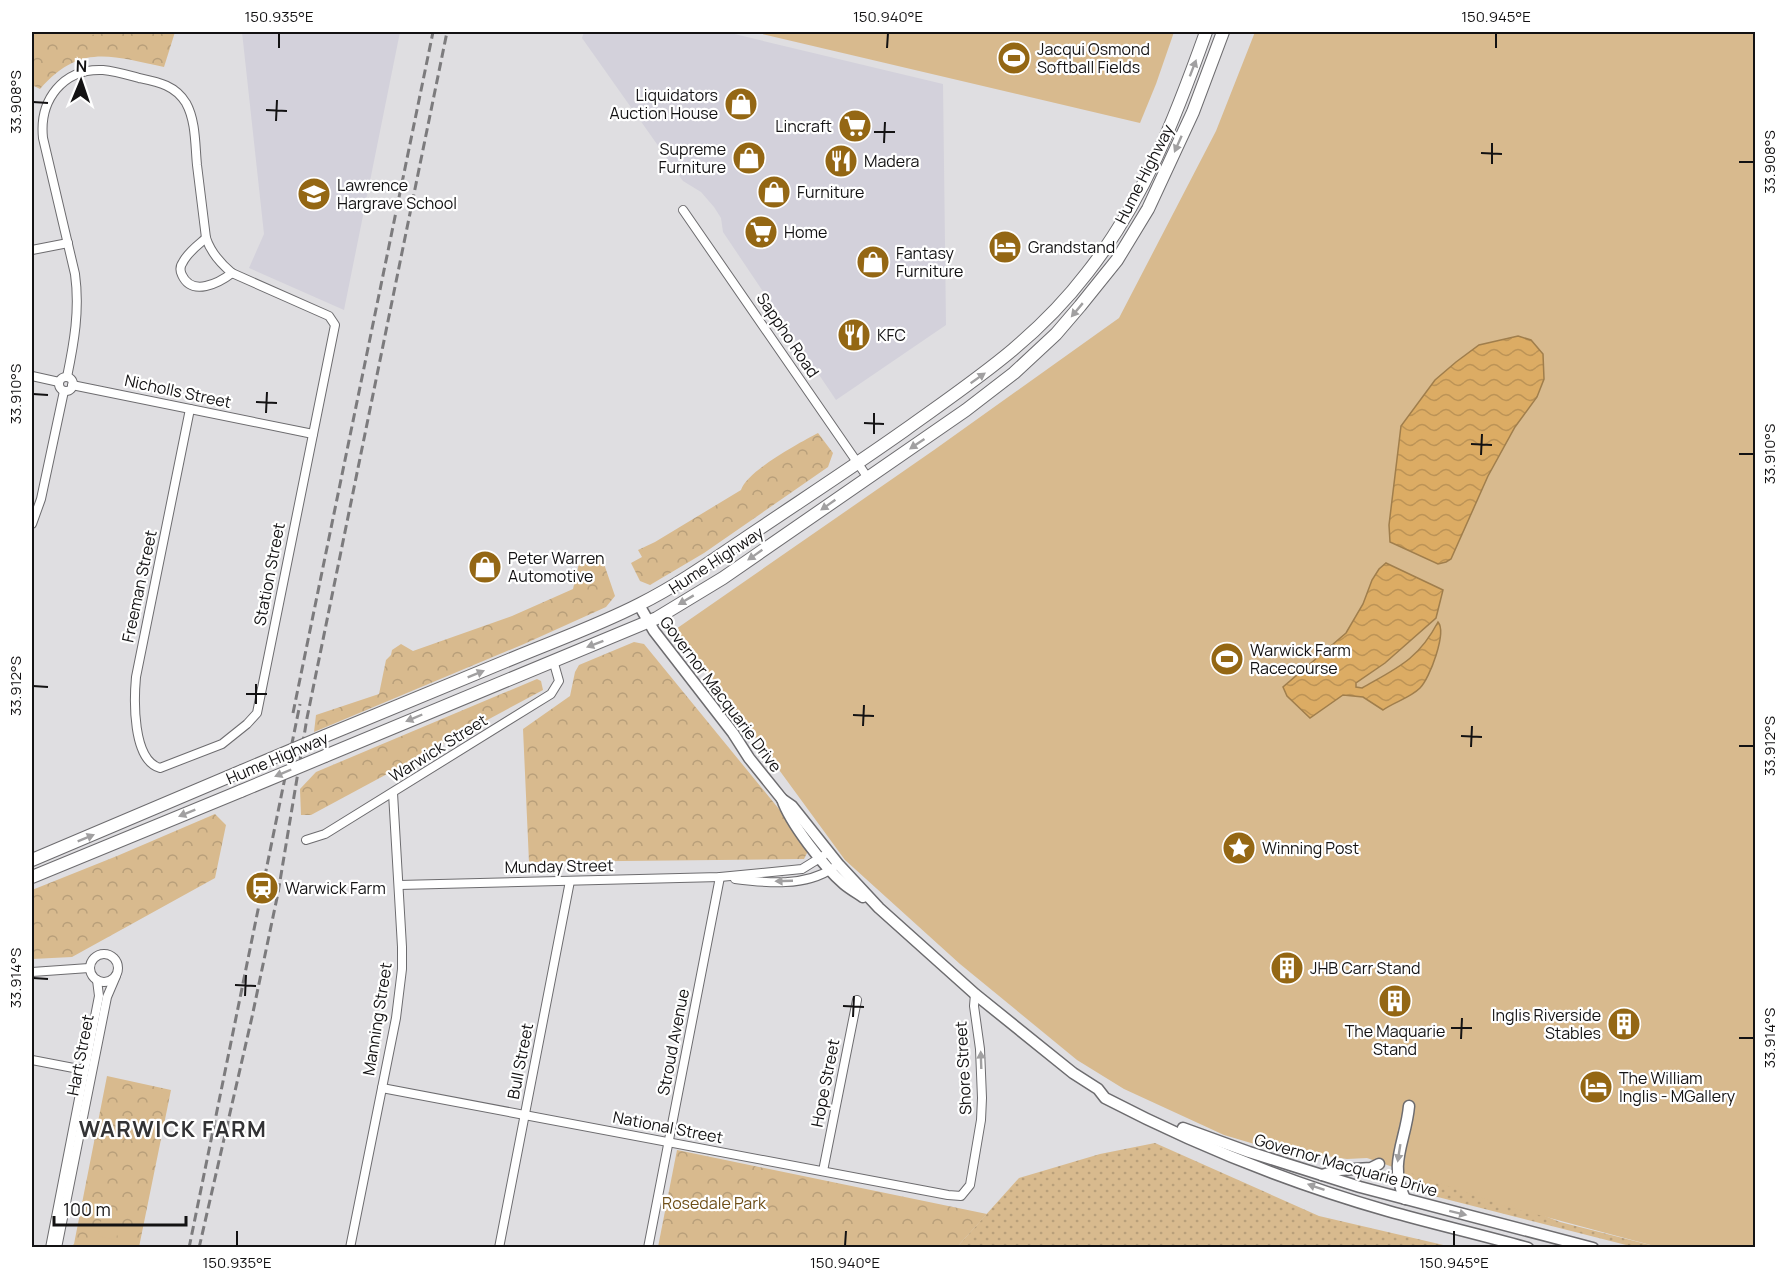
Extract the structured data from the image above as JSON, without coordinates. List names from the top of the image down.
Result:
{
  "streets": {
    "highway": ["Hume Highway"],
    "main road": ["Governor Macquarie Drive"],
    "street": [
      "Sappho Road",
      "Nicholls Street",
      "Station Street",
      "Freeman Street",
      "Warwick Street",
      "Munday Street",
      "Manning Street",
      "Stroud Avenue",
      "Hart Street",
      "Bull Street",
      "Shore Street",
      "Hope Street",
      "National Street"
    ]
  },
  "crossings": [
    ["Hume Highway", "Sappho Road"],
    ["Hume Highway", "Governor Macquarie Drive"],
    ["Hume Highway", "Warwick Street"],
    ["Nicholls Street", "Station Street"],
    ["Nicholls Street", "Freeman Street"],
    ["Station Street", "Freeman Street"],
    ["Governor Macquarie Drive", "Munday Street"],
    ["Governor Macquarie Drive", "Shore Street"],
    ["Warwick Street", "Manning Street"],
    ["Munday Street", "Manning Street"],
    ["Munday Street", "Stroud Avenue"],
    ["Munday Street", "Bull Street"],
    ["Manning Street", "National Street"],
    ["Stroud Avenue", "National Street"],
    ["Bull Street", "National Street"],
    ["Shore Street", "National Street"],
    ["Hope Street", "National Street"]
  ],
  "one_way": ["Shore Street"],
  "districts": ["WARWICK FARM"],
  "parks": ["Rosedale Park"],
  "places": {
    "sports": ["Jacqui Osmond Softball Fields", "Warwick Farm Racecourse"],
    "shop": [
      "Liquidators Auction House",
      "Supreme Furniture",
      "Furniture",
      "Fantasy Furniture",
      "Peter Warren Automotive"
    ],
    "supermarket": ["Lincraft", "Home"],
    "restaurant": ["Madera", "KFC"],
    "school or university": ["Lawrence Hargrave School"],
    "hotel": ["Grandstand", "The William Inglis - MGallery"],
    "place": ["Winning Post"],
    "station": ["Warwick Farm"],
    "building": ["JHB Carr Stand", "The Maquarie Stand", "Inglis Riverside Stables"]
  },
  "scale_bar": "100 m",
  "north": "top",
  "coordinates": [
    "150.935°E",
    "150.940°E",
    "150.945°E",
    "33.908°S",
    "33.910°S",
    "33.912°S",
    "33.914°S"
  ]
}
